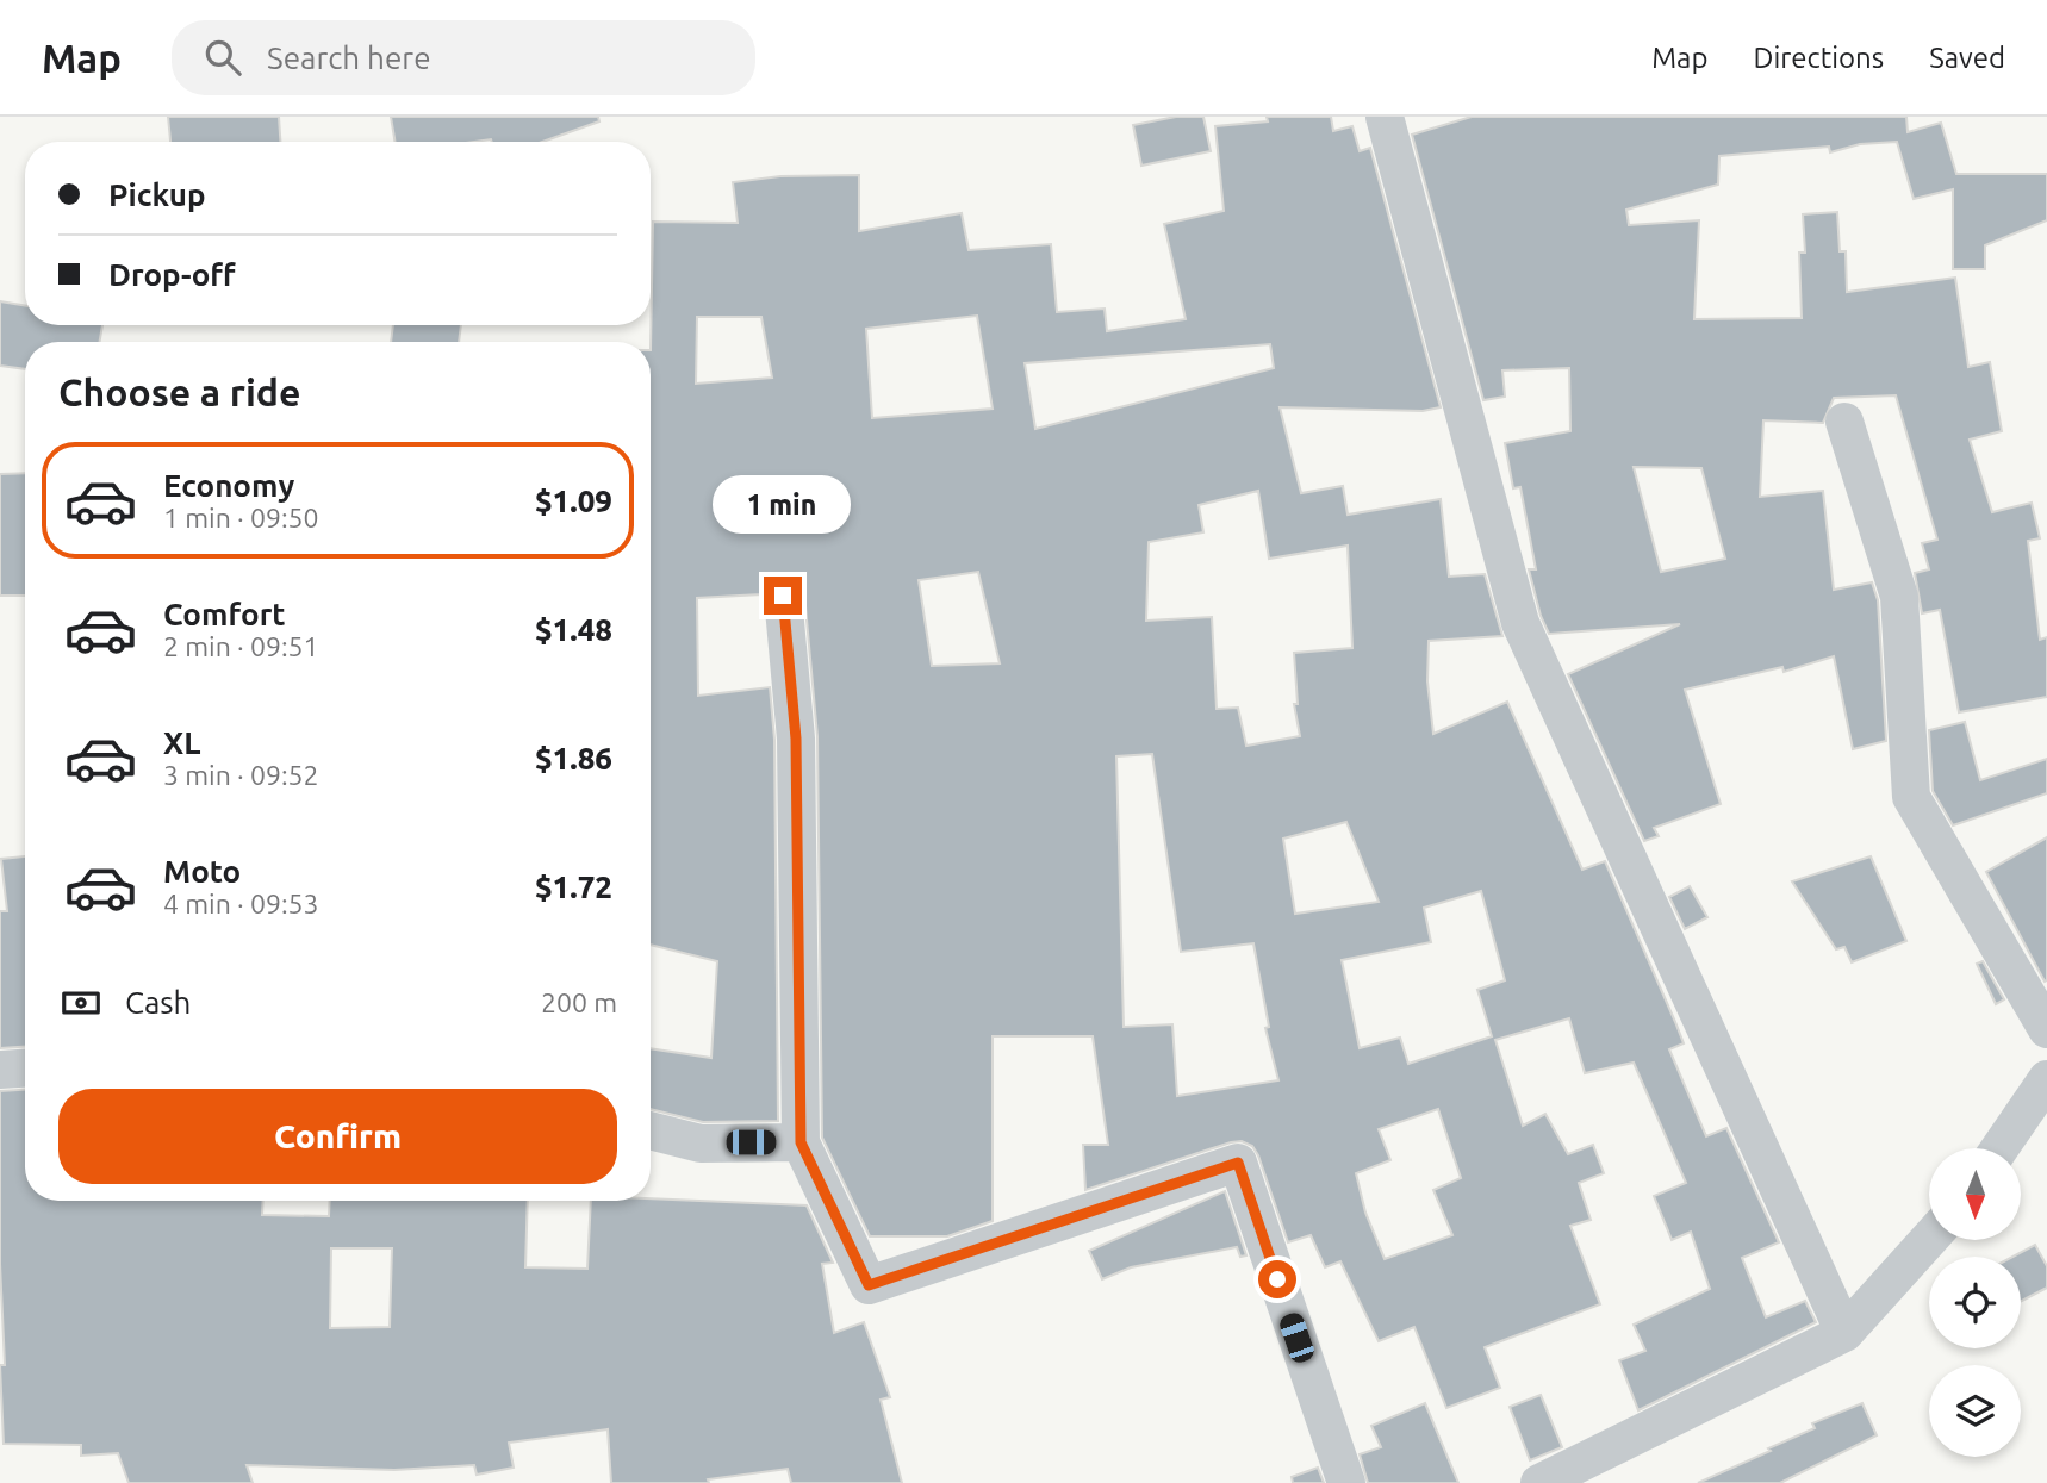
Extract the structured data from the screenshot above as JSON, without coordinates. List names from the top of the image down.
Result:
{
  "north": "bottom",
  "page": {
    "header": "Map",
    "search": "Search here",
    "nav": ["Map", "Directions", "Saved"],
    "banner": ["Pickup", "Drop-off"],
    "heading": "Choose a ride",
    "list": [
      {
        "name": "Economy",
        "note": "1 min · 09:50",
        "value": "$1.09"
      },
      {
        "name": "Comfort",
        "note": "2 min · 09:51",
        "value": "$1.48"
      },
      {
        "name": "XL",
        "note": "3 min · 09:52",
        "value": "$1.86"
      },
      {
        "name": "Moto",
        "note": "4 min · 09:53",
        "value": "$1.72"
      }
    ],
    "bubble": "1 min",
    "pay": ["Cash", "200 m"],
    "buttons": "Confirm"
  }
}
